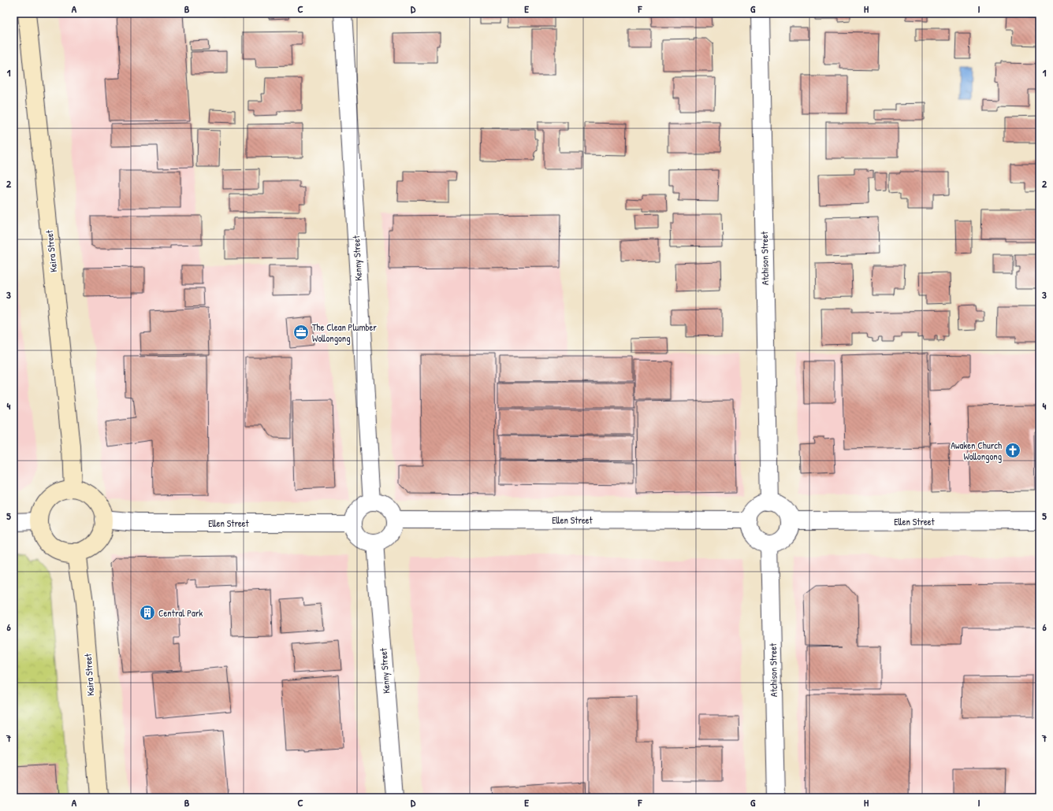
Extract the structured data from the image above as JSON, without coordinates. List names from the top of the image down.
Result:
{
  "streets": {
    "main road": ["Keira Street"],
    "street": ["Kenny Street", "Atchison Street", "Ellen Street"]
  },
  "crossings": [
    ["Keira Street", "Ellen Street"],
    ["Kenny Street", "Ellen Street"],
    ["Atchison Street", "Ellen Street"]
  ],
  "places": {
    "office": ["The Clean Plumber Wollongong"],
    "church": ["Awaken Church Wollongong"],
    "building": ["Central Park"]
  },
  "grid": {
    "columns": [
      "A",
      "B",
      "C",
      "D",
      "E",
      "F",
      "G",
      "H",
      "I"
    ],
    "rows": [
      "1",
      "2",
      "3",
      "4",
      "5",
      "6",
      "7"
    ]
  }
}
